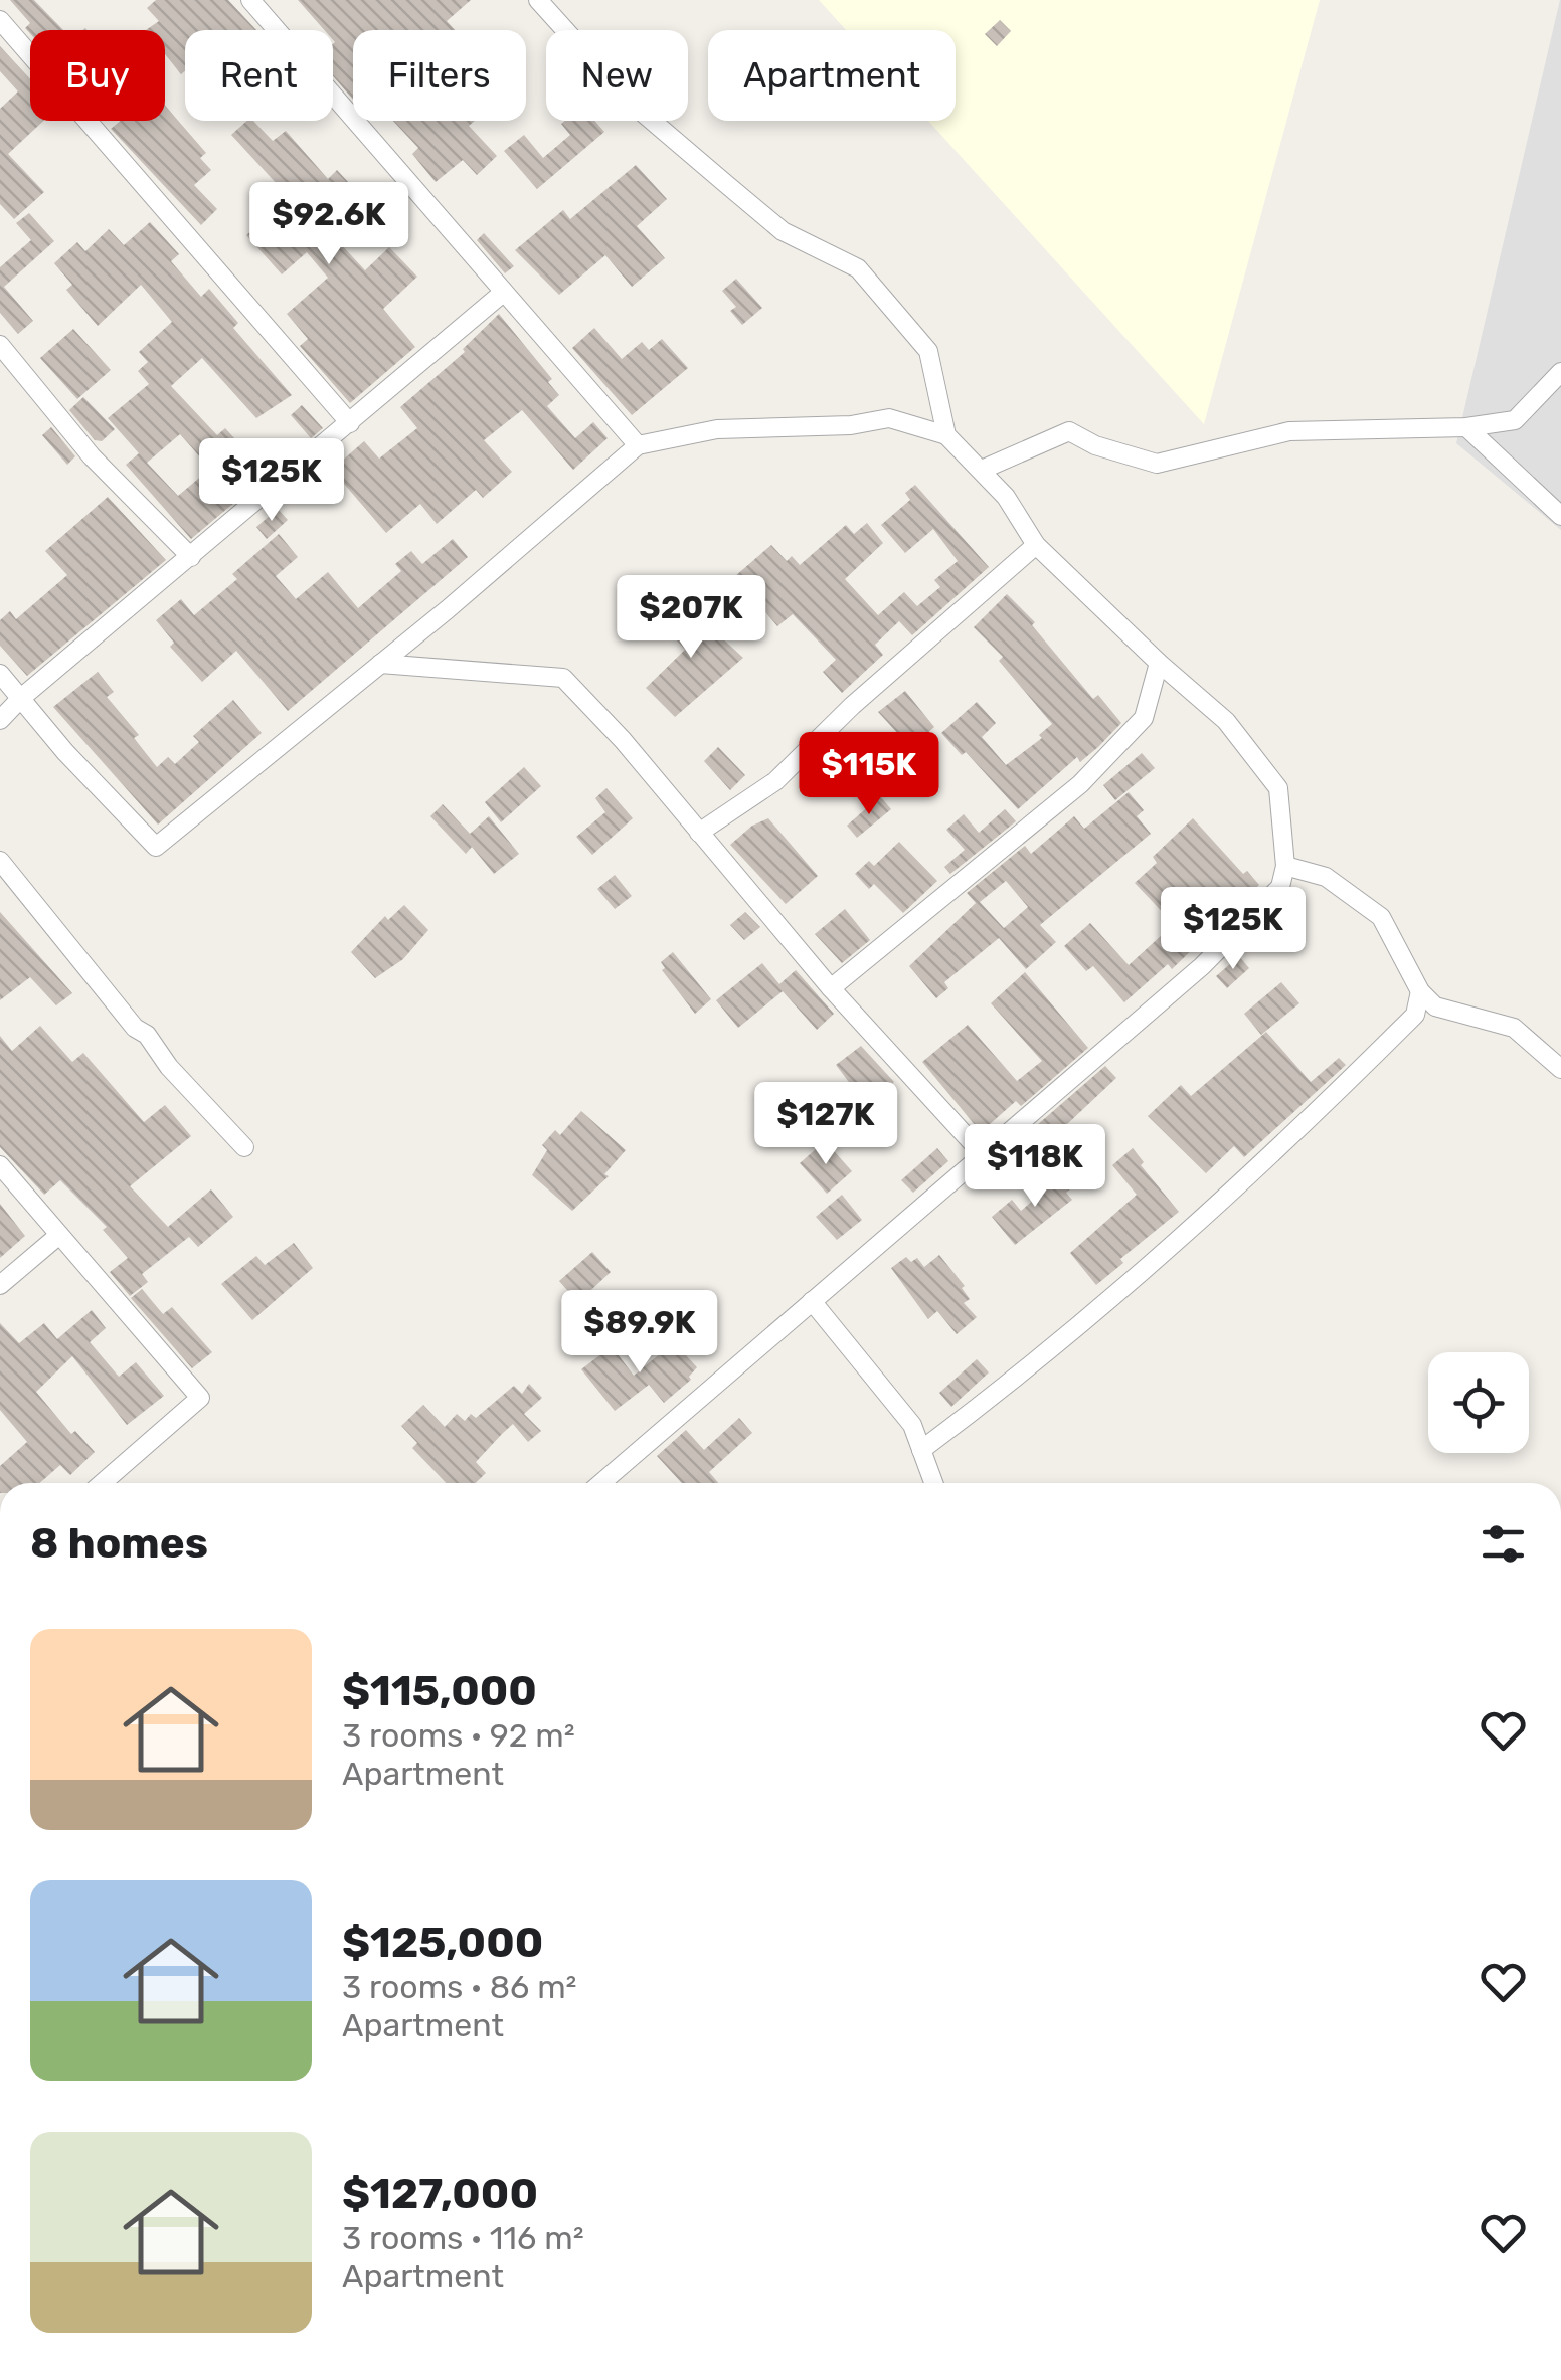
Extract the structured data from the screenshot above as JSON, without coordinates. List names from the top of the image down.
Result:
{
  "page": {
    "chip": [
      "Buy",
      "Rent",
      "Filters",
      "New",
      "Apartment"
    ],
    "price": [
      "$92.6K",
      "$125K",
      "$207K",
      "$115K",
      "$125K",
      "$127K",
      "$118K",
      "$89.9K"
    ],
    "heading": "8 homes",
    "list": [
      {
        "name": "$115,000",
        "note": "3 rooms · 92 m² · Apartment"
      },
      {
        "name": "$125,000",
        "note": "3 rooms · 86 m² · Apartment"
      },
      {
        "name": "$127,000",
        "note": "3 rooms · 116 m² · Apartment"
      }
    ]
  }
}
